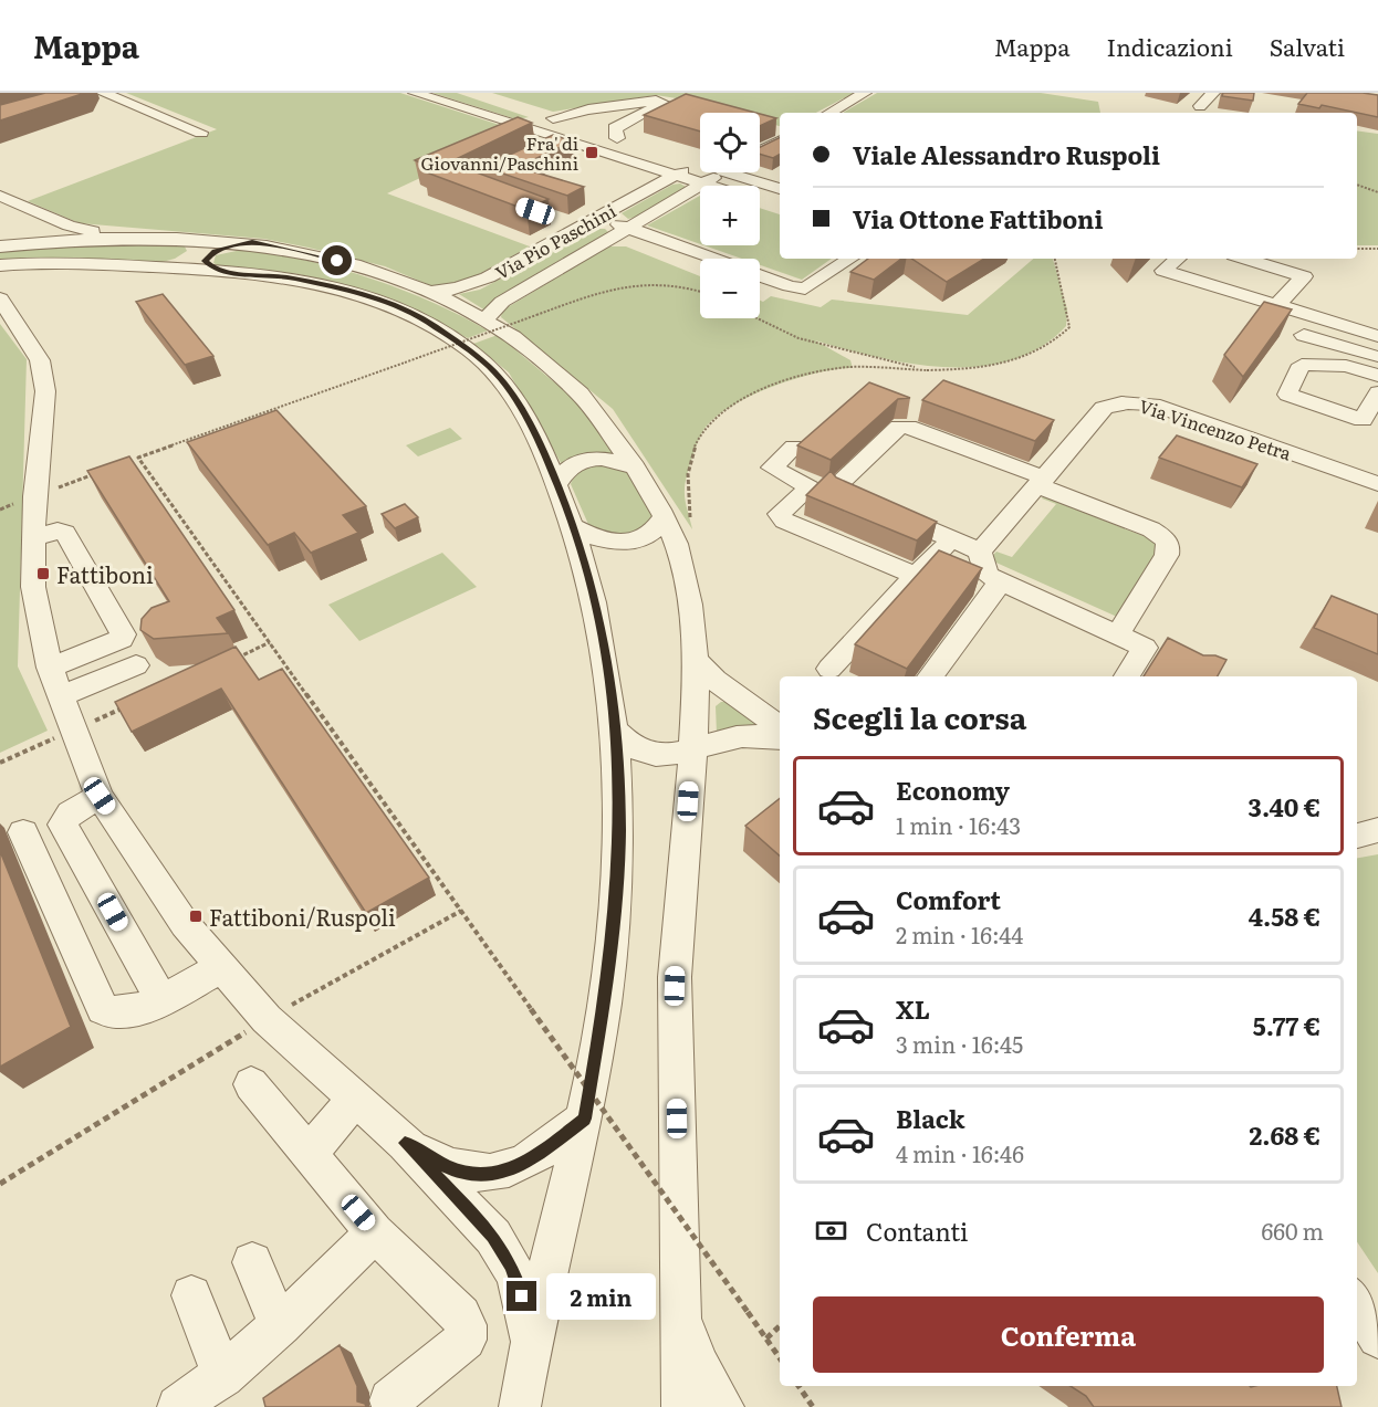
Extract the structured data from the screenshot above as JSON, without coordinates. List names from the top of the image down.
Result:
{
  "streets": {
    "street": ["Via Pio Paschini", "Via Vincenzo Petra"]
  },
  "places": {
    "transit": ["Fra' di Giovanni/Paschini", "Fattiboni", "Fattiboni/Ruspoli"]
  },
  "page": {
    "header": "Mappa",
    "nav": ["Mappa", "Indicazioni", "Salvati"],
    "map_buttons": ["+", "−"],
    "banner": ["Viale Alessandro Ruspoli", "Via Ottone Fattiboni"],
    "heading": "Scegli la corsa",
    "list": [
      {
        "name": "Economy",
        "note": "1 min · 16:43",
        "value": "3.40 €"
      },
      {
        "name": "Comfort",
        "note": "2 min · 16:44",
        "value": "4.58 €"
      },
      {
        "name": "XL",
        "note": "3 min · 16:45",
        "value": "5.77 €"
      },
      {
        "name": "Black",
        "note": "4 min · 16:46",
        "value": "2.68 €"
      }
    ],
    "pay": ["Contanti", "660 m"],
    "bubble": "2 min",
    "buttons": "Conferma"
  }
}
